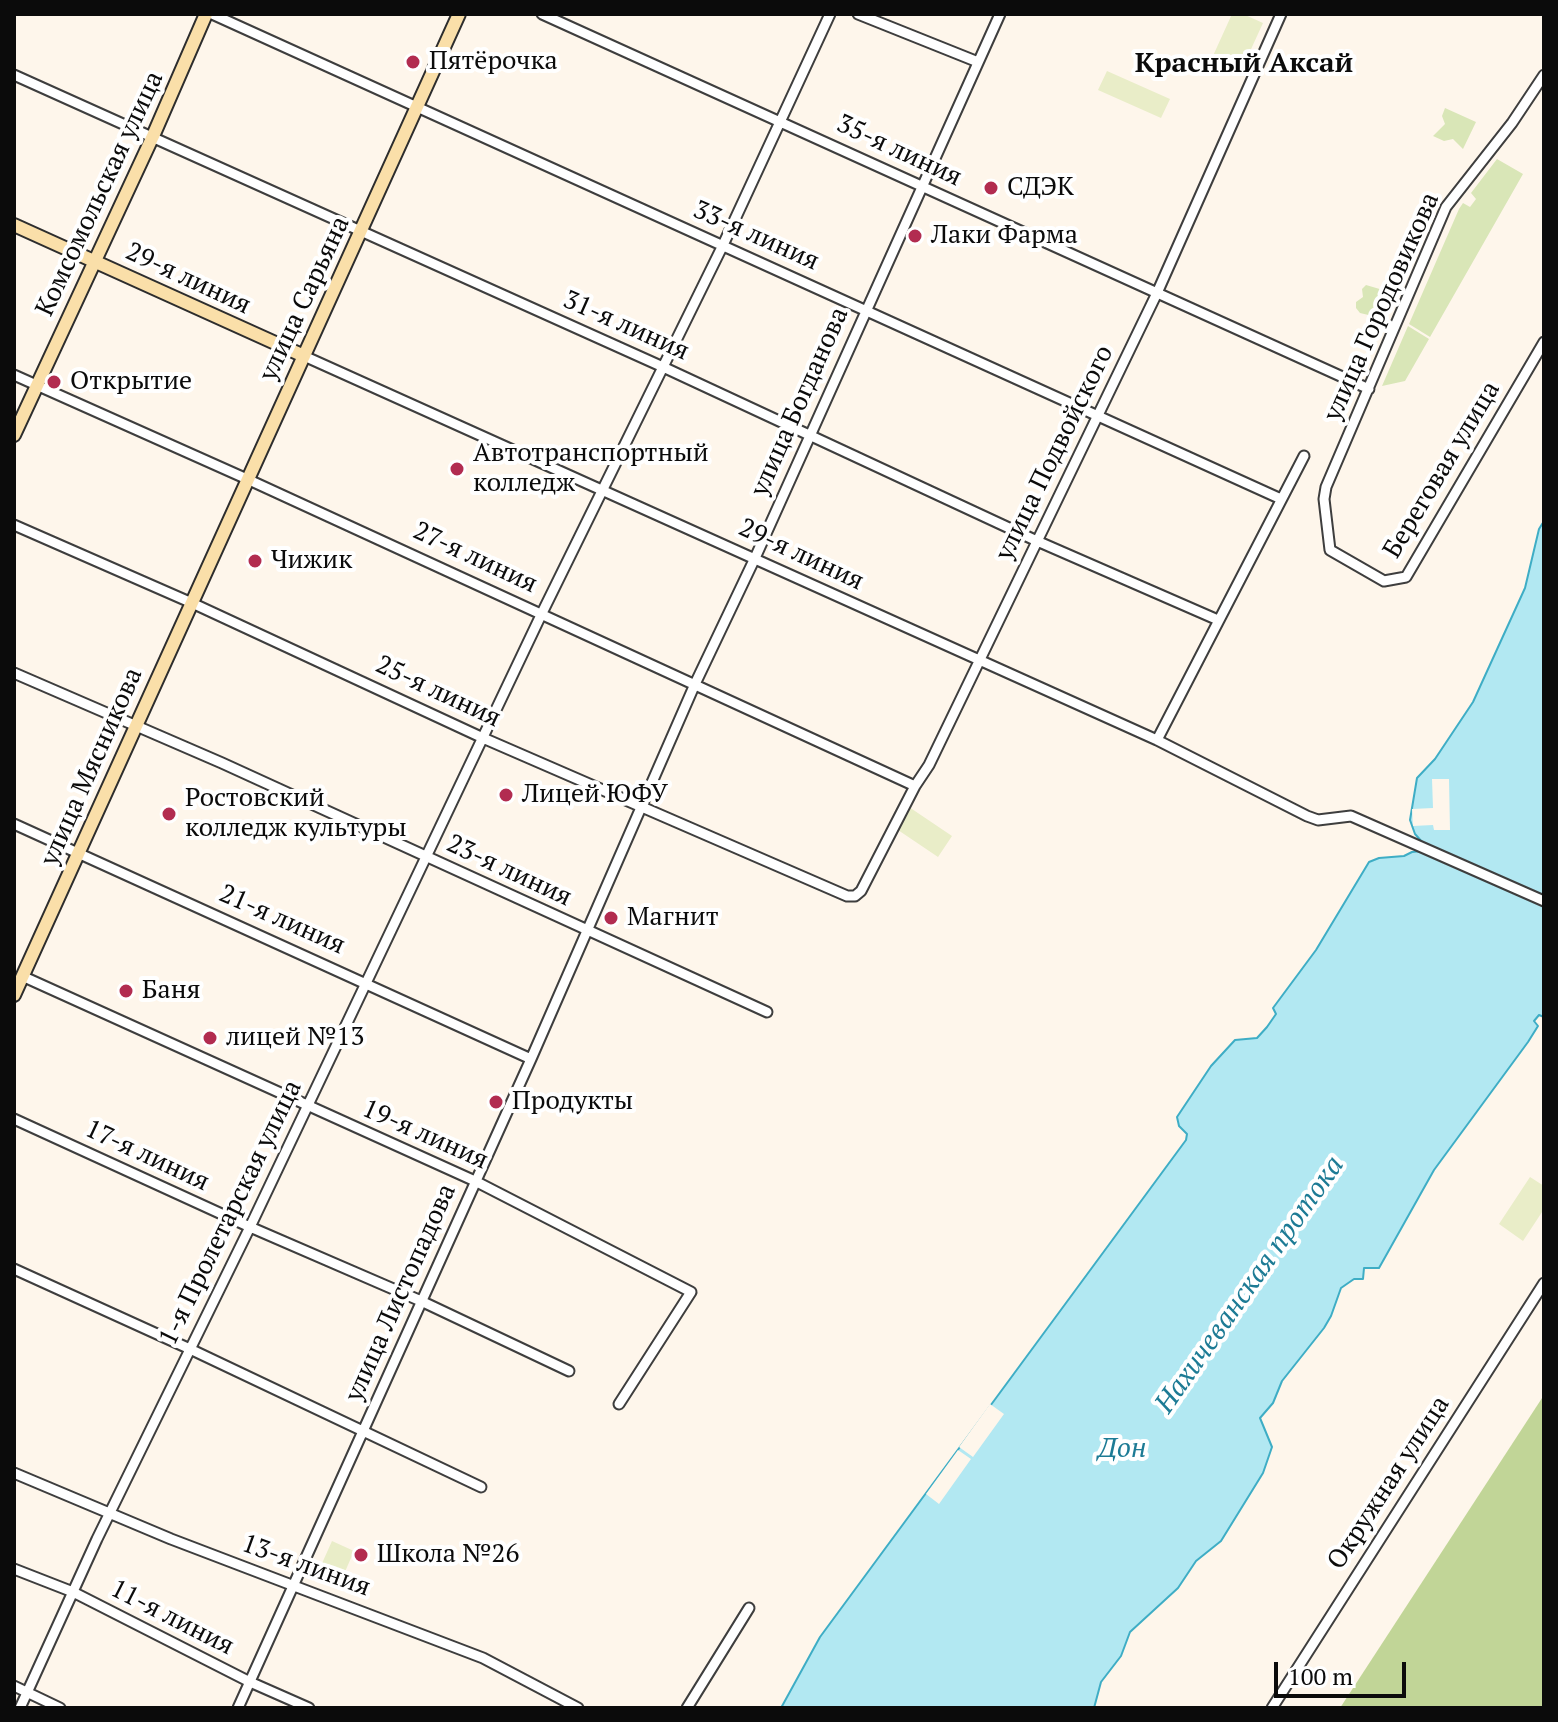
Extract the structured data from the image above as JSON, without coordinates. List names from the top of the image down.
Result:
{
  "streets": {
    "main road": [
      "Комсомольская улица",
      "29-я линия",
      "улица Сарьяна",
      "улица Мясникова"
    ],
    "street": [
      "35-я линия",
      "33-я линия",
      "улица Городовикова",
      "31-я линия",
      "улица Богданова",
      "улица Подвойского",
      "Береговая улица",
      "27-я линия",
      "25-я линия",
      "23-я линия",
      "21-я линия",
      "19-я линия",
      "17-я линия",
      "1-я Пролетарская улица",
      "улица Листопадова",
      "Окружная улица",
      "13-я линия",
      "11-я линия"
    ]
  },
  "crossings": [
    ["35-я линия", "улица Городовикова"],
    ["35-я линия", "улица Богданова"],
    ["35-я линия", "улица Подвойского"],
    ["35-я линия", "1-я Пролетарская улица"],
    ["Комсомольская улица", "29-я линия"],
    ["Комсомольская улица", "31-я линия"],
    ["Комсомольская улица", "27-я линия"],
    ["33-я линия", "улица Сарьяна"],
    ["33-я линия", "улица Богданова"],
    ["33-я линия", "улица Подвойского"],
    ["33-я линия", "1-я Пролетарская улица"],
    ["29-я линия", "улица Сарьяна"],
    ["29-я линия", "улица Богданова"],
    ["29-я линия", "улица Подвойского"],
    ["29-я линия", "1-я Пролетарская улица"],
    ["улица Сарьяна", "31-я линия"],
    ["улица Сарьяна", "27-я линия"],
    ["улица Сарьяна", "25-я линия"],
    ["улица Сарьяна", "улица Мясникова"],
    ["улица Городовикова", "Береговая улица"],
    ["31-я линия", "улица Богданова"],
    ["31-я линия", "улица Подвойского"],
    ["31-я линия", "1-я Пролетарская улица"],
    ["улица Богданова", "27-я линия"],
    ["улица Богданова", "25-я линия"],
    ["улица Богданова", "улица Листопадова"],
    ["улица Подвойского", "27-я линия"],
    ["улица Подвойского", "25-я линия"],
    ["27-я линия", "1-я Пролетарская улица"],
    ["25-я линия", "улица Мясникова"],
    ["25-я линия", "1-я Пролетарская улица"],
    ["25-я линия", "улица Листопадова"],
    ["улица Мясникова", "23-я линия"],
    ["улица Мясникова", "21-я линия"],
    ["улица Мясникова", "19-я линия"],
    ["23-я линия", "1-я Пролетарская улица"],
    ["23-я линия", "улица Листопадова"],
    ["21-я линия", "1-я Пролетарская улица"],
    ["21-я линия", "улица Листопадова"],
    ["19-я линия", "1-я Пролетарская улица"],
    ["19-я линия", "улица Листопадова"],
    ["17-я линия", "1-я Пролетарская улица"],
    ["17-я линия", "улица Листопадова"],
    ["1-я Пролетарская улица", "13-я линия"],
    ["1-я Пролетарская улица", "11-я линия"],
    ["улица Листопадова", "13-я линия"],
    ["улица Листопадова", "11-я линия"]
  ],
  "districts": ["Красный Аксай"],
  "water": ["Нахичеванская протока", "Дон"],
  "places": [
    "Пятёрочка",
    "СДЭК",
    "Лаки Фарма",
    "Открытие",
    "Автотранспортный колледж",
    "Чижик",
    "Лицей ЮФУ",
    "Ростовский колледж культуры",
    "Магнит",
    "Баня",
    "лицей №13",
    "Продукты",
    "Школа №26"
  ],
  "scale_bar": "100 m"
}
